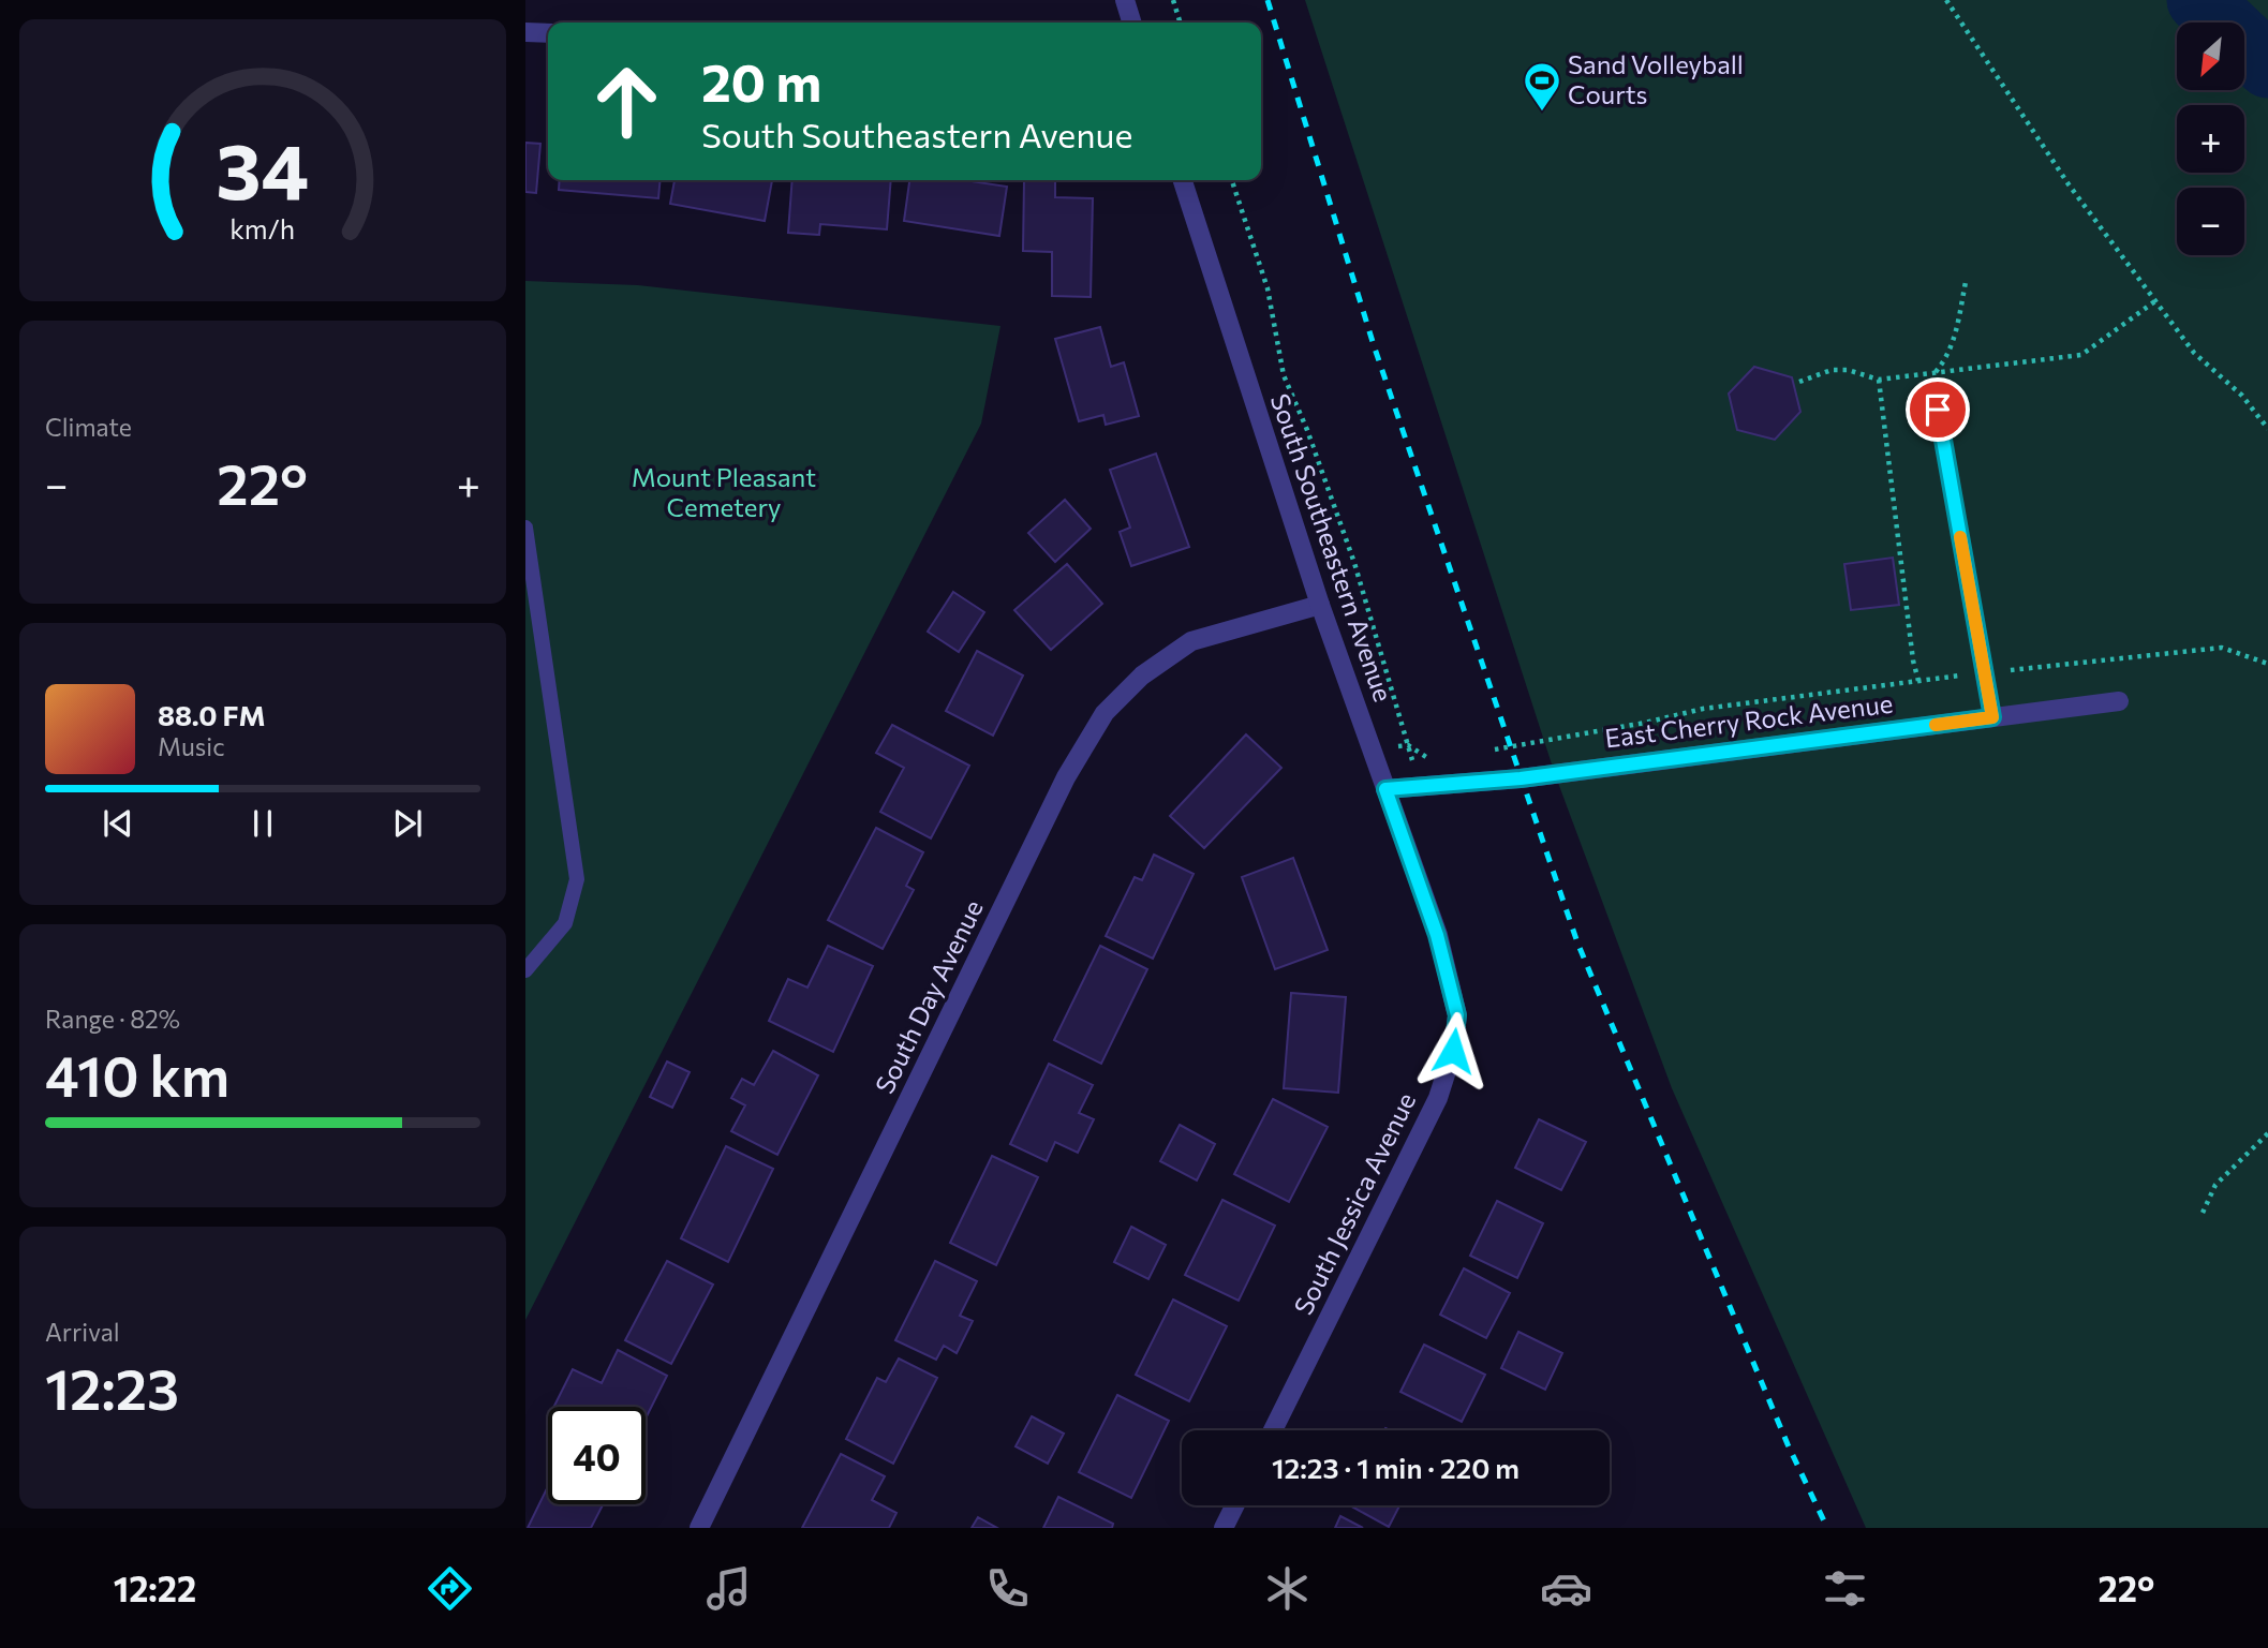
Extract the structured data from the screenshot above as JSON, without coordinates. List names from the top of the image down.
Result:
{
  "streets": {
    "street": [
      "South Southeastern Avenue",
      "East Cherry Rock Avenue",
      "South Day Avenue",
      "South Jessica Avenue"
    ]
  },
  "crossings": [
    ["South Southeastern Avenue", "East Cherry Rock Avenue"],
    ["South Southeastern Avenue", "South Day Avenue"],
    ["South Southeastern Avenue", "South Jessica Avenue"]
  ],
  "parks": ["Mount Pleasant Cemetery"],
  "places": {
    "sports": ["Sand Volleyball Courts"]
  },
  "north": "bottom left",
  "page": {
    "map_buttons": ["+", "−"],
    "turn": ["20 m", "South Southeastern Avenue"],
    "tile": [
      "Climate",
      ["Range · 82%", "410 km"],
      ["Arrival", "12:23"]
    ],
    "heat": ["−", "22°", "+"],
    "song": ["88.0 FM", "Music"],
    "limit": "40",
    "trip": "12:23 · 1 min · 220 m",
    "tabs": ["12:22", "22°"],
    "gauge": ["34", "km/h"]
  }
}
